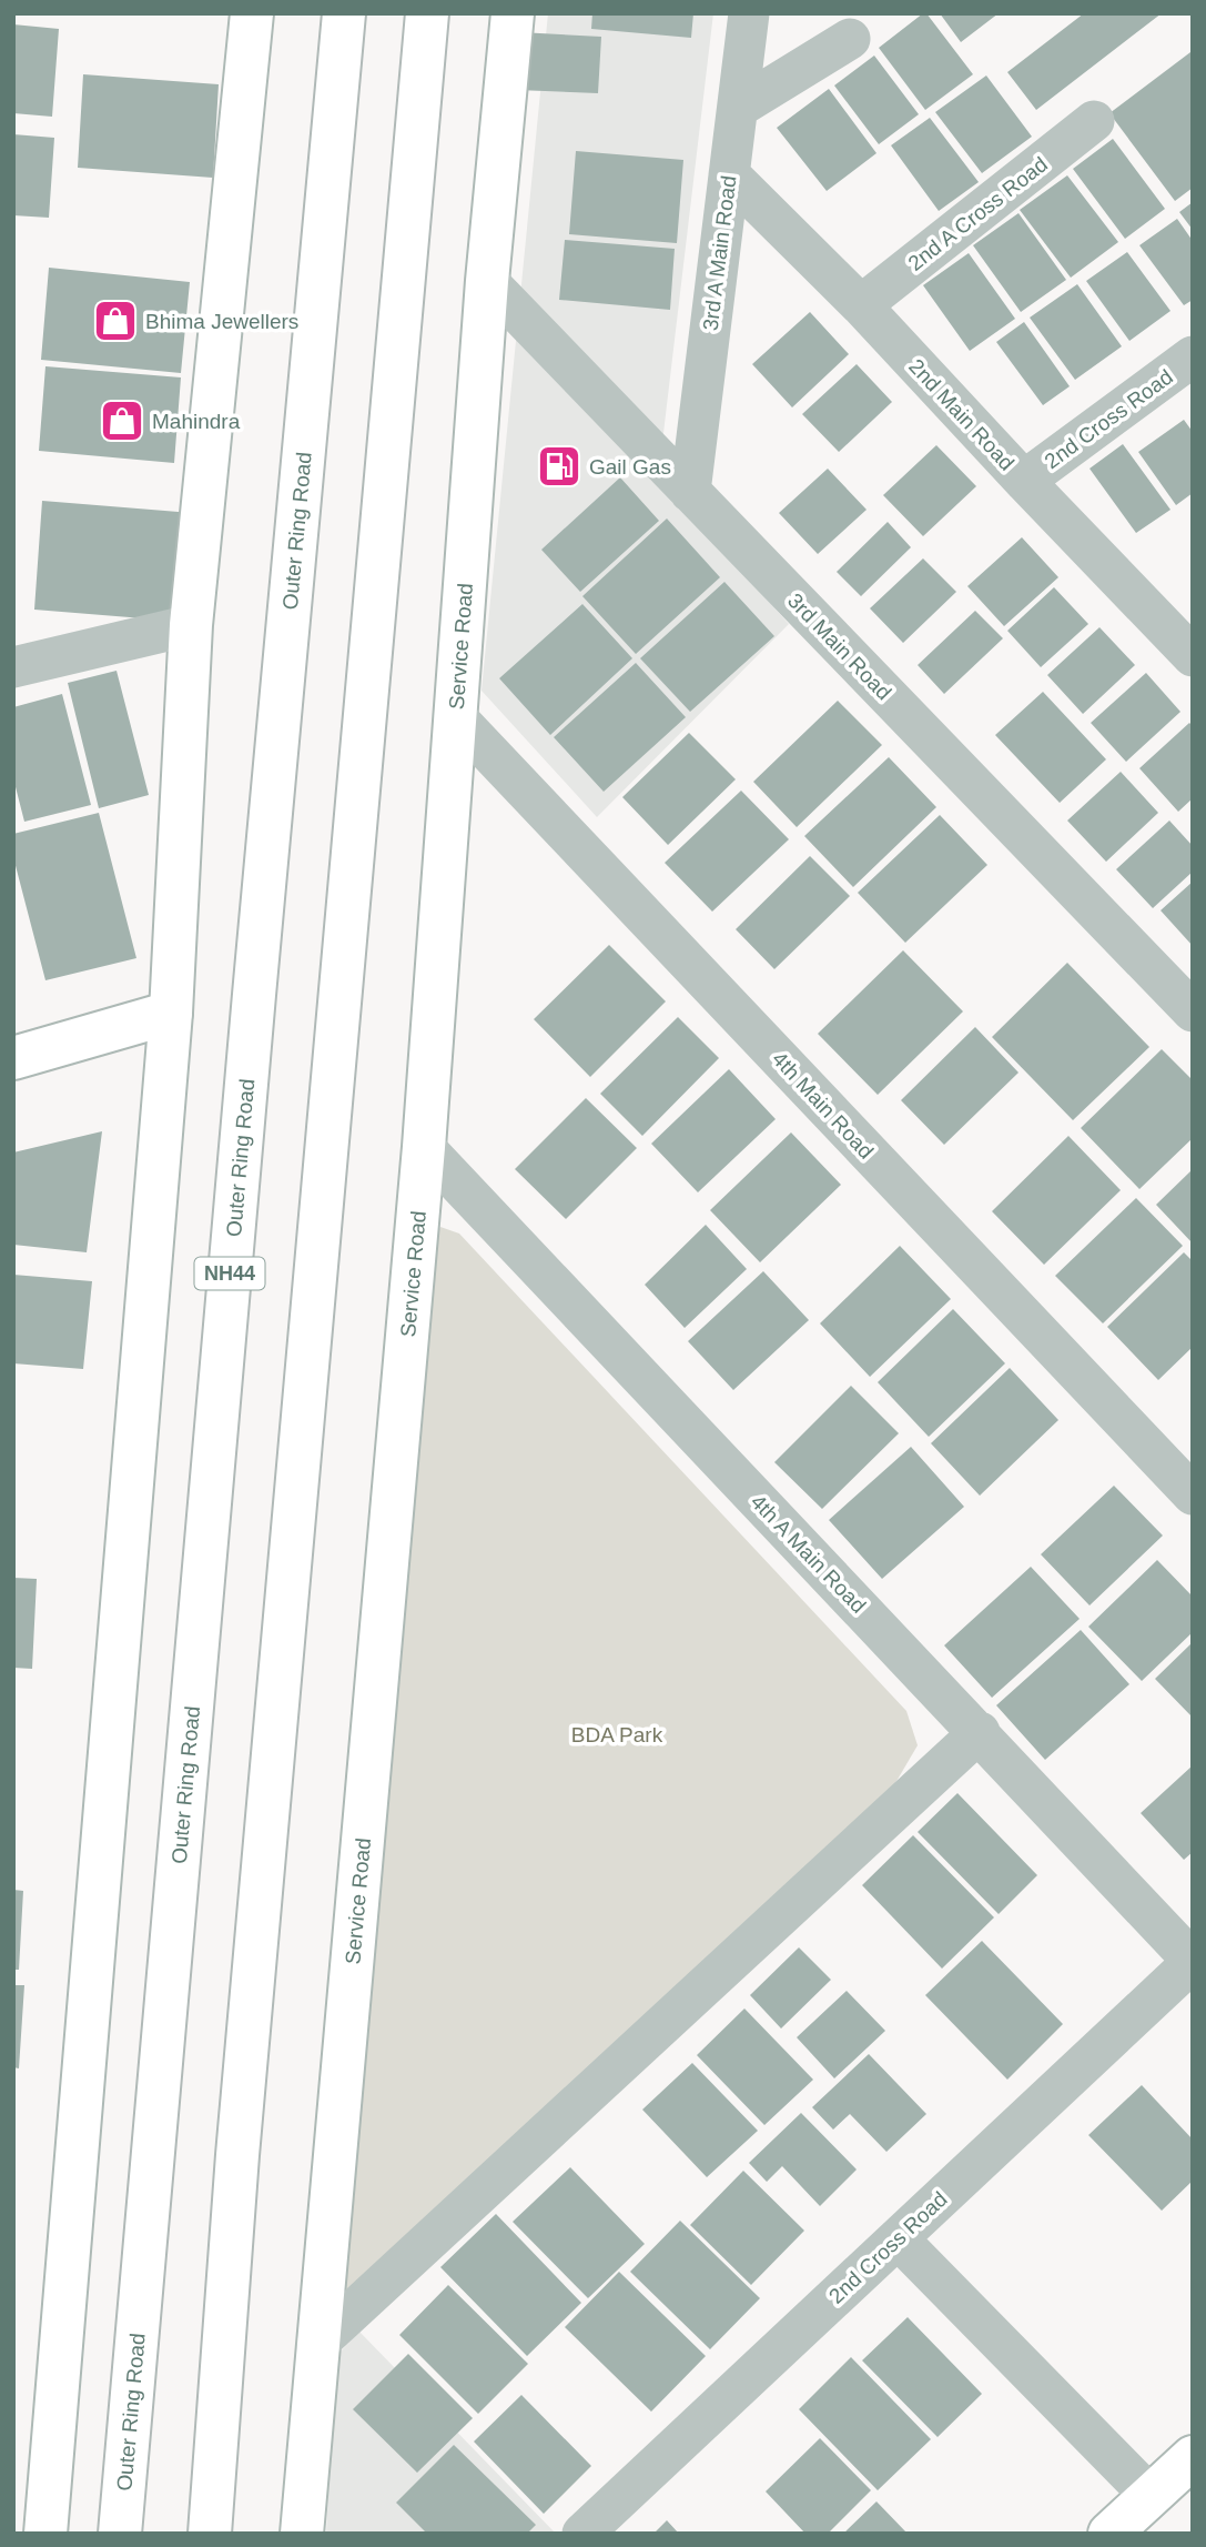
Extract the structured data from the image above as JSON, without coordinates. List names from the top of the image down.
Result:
{
  "streets": {
    "main road": ["Outer Ring Road", "Service Road", "NH44"],
    "street": [
      "2nd A Cross Road",
      "3rd A Main Road",
      "2nd Main Road",
      "2nd Cross Road",
      "3rd Main Road",
      "4th Main Road",
      "4th A Main Road"
    ]
  },
  "crossings": [
    ["2nd A Cross Road", "2nd Main Road"],
    ["3rd A Main Road", "2nd Main Road"],
    ["3rd A Main Road", "3rd Main Road"],
    ["2nd Main Road", "2nd Cross Road"],
    ["2nd Cross Road", "4th A Main Road"],
    ["Service Road", "3rd Main Road"],
    ["Service Road", "4th Main Road"],
    ["Service Road", "4th A Main Road"]
  ],
  "parks": ["BDA Park"],
  "places": {
    "shop": ["Bhima Jewellers", "Mahindra"],
    "fuel station": ["Gail Gas"]
  }
}
